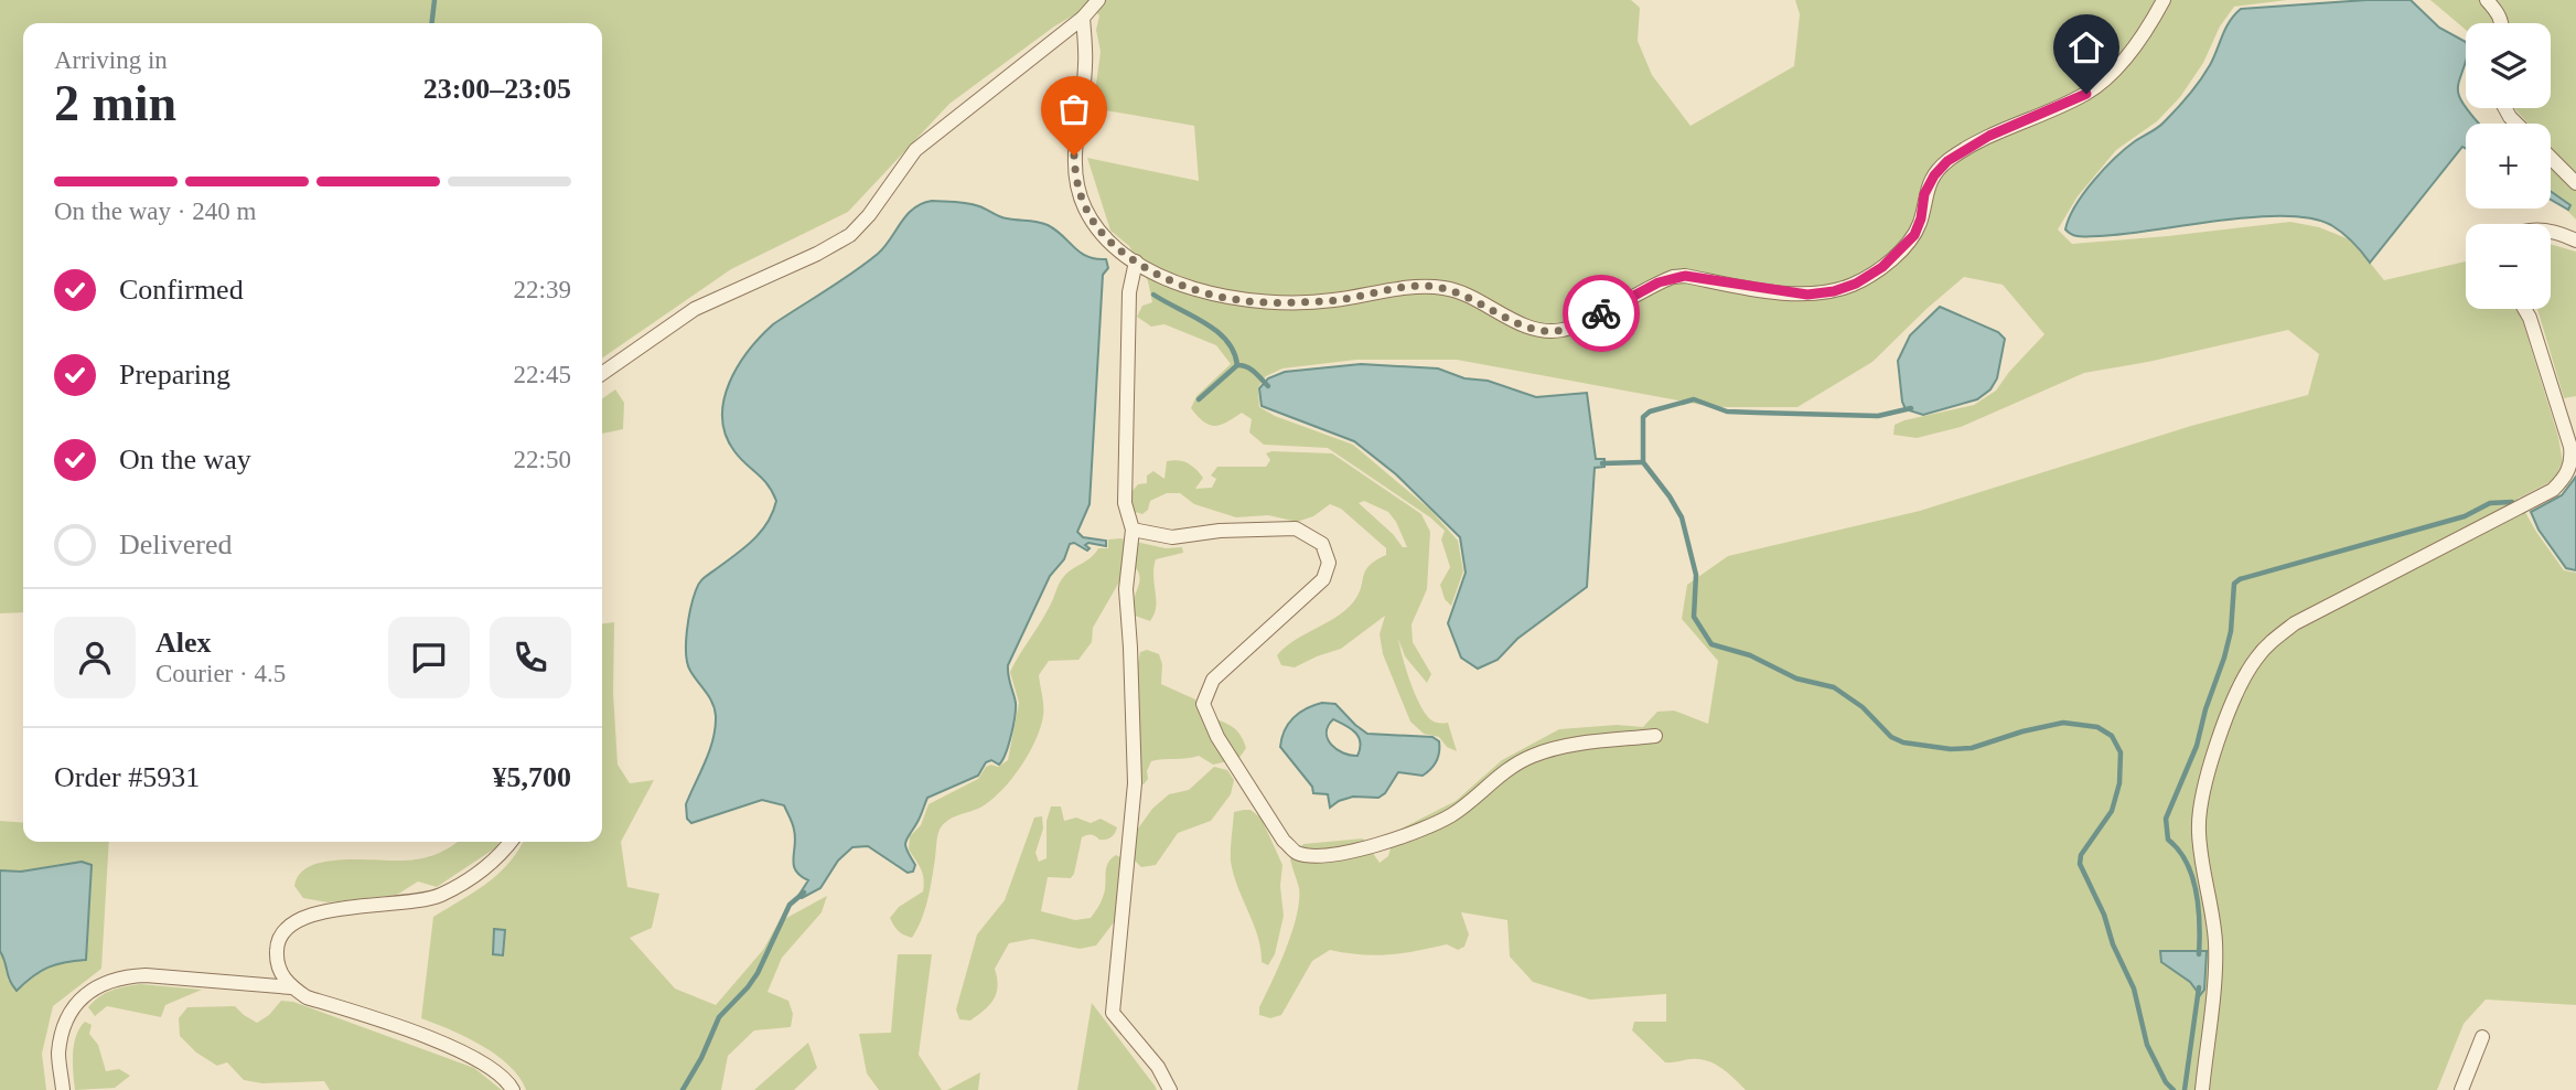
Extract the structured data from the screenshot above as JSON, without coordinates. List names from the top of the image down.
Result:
{
  "page": {
    "map_buttons": ["+", "−"],
    "heading": ["2 min", "Arriving in", "23:00–23:05"],
    "panel": [
      "Alex",
      "Courier · 4.5",
      "Order #5931",
      "¥5,700"
    ],
    "bar": "On the way · 240 m",
    "list": [
      ["Confirmed", "22:39"],
      ["Preparing", "22:45"],
      ["On the way", "22:50"],
      "Delivered"
    ]
  }
}
